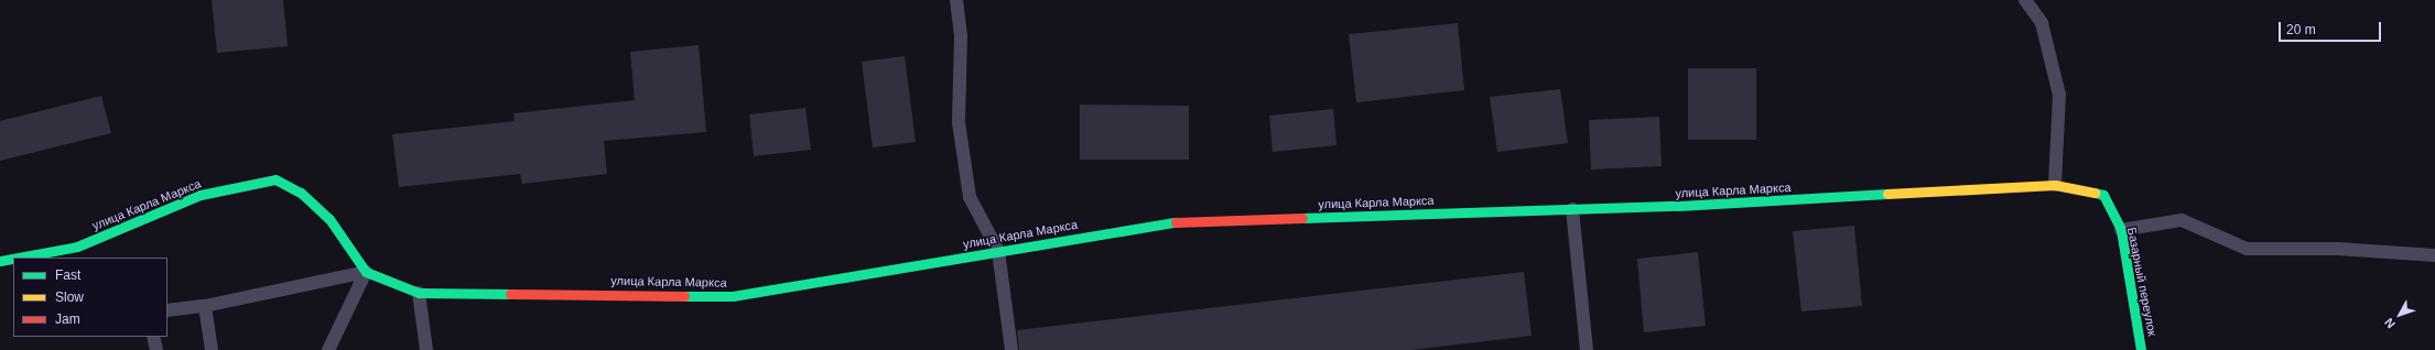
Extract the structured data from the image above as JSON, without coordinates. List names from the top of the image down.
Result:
{
  "streets": {
    "street": ["улица Карла Маркса", "Базарный переулок"]
  },
  "crossings": [
    ["улица Карла Маркса", "Базарный переулок"]
  ],
  "legend": ["Fast", "Slow", "Jam"],
  "scale_bar": "20 m",
  "north": "bottom left"
}
